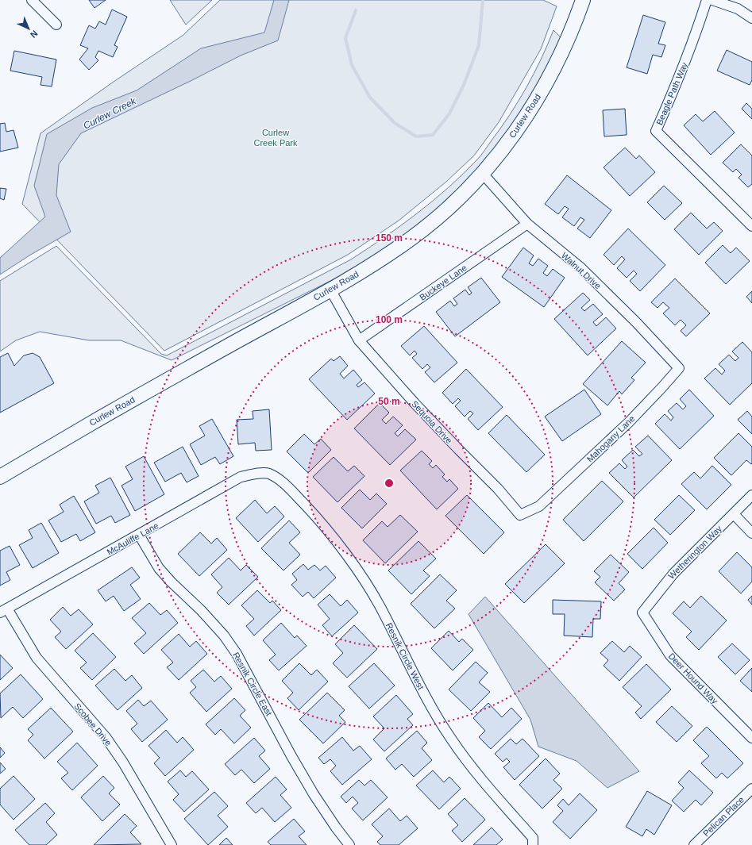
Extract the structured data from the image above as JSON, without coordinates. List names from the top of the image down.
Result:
{
  "streets": {
    "main road": ["Curlew Road"],
    "street": [
      "Beagle Path Way",
      "Walnut Drive",
      "Buckeye Lane",
      "Sequoia Drive",
      "Mahogany Lane",
      "McAuliffe Lane",
      "Wetherington Way",
      "Resnik Circle West",
      "Deer Hound Way",
      "Resnik Circle East",
      "Scobee Drive",
      "Pelican Place"
    ]
  },
  "crossings": [
    ["Curlew Road", "Walnut Drive"],
    ["Curlew Road", "Sequoia Drive"],
    ["Walnut Drive", "Buckeye Lane"],
    ["Walnut Drive", "Mahogany Lane"],
    ["Buckeye Lane", "Sequoia Drive"],
    ["Sequoia Drive", "Mahogany Lane"],
    ["McAuliffe Lane", "Resnik Circle West"],
    ["McAuliffe Lane", "Resnik Circle East"],
    ["McAuliffe Lane", "Scobee Drive"],
    ["Wetherington Way", "Deer Hound Way"]
  ],
  "water": ["Curlew Creek"],
  "parks": ["Curlew Creek Park"],
  "north": "bottom right",
  "rings": ["150 m", "100 m", "50 m"]
}
